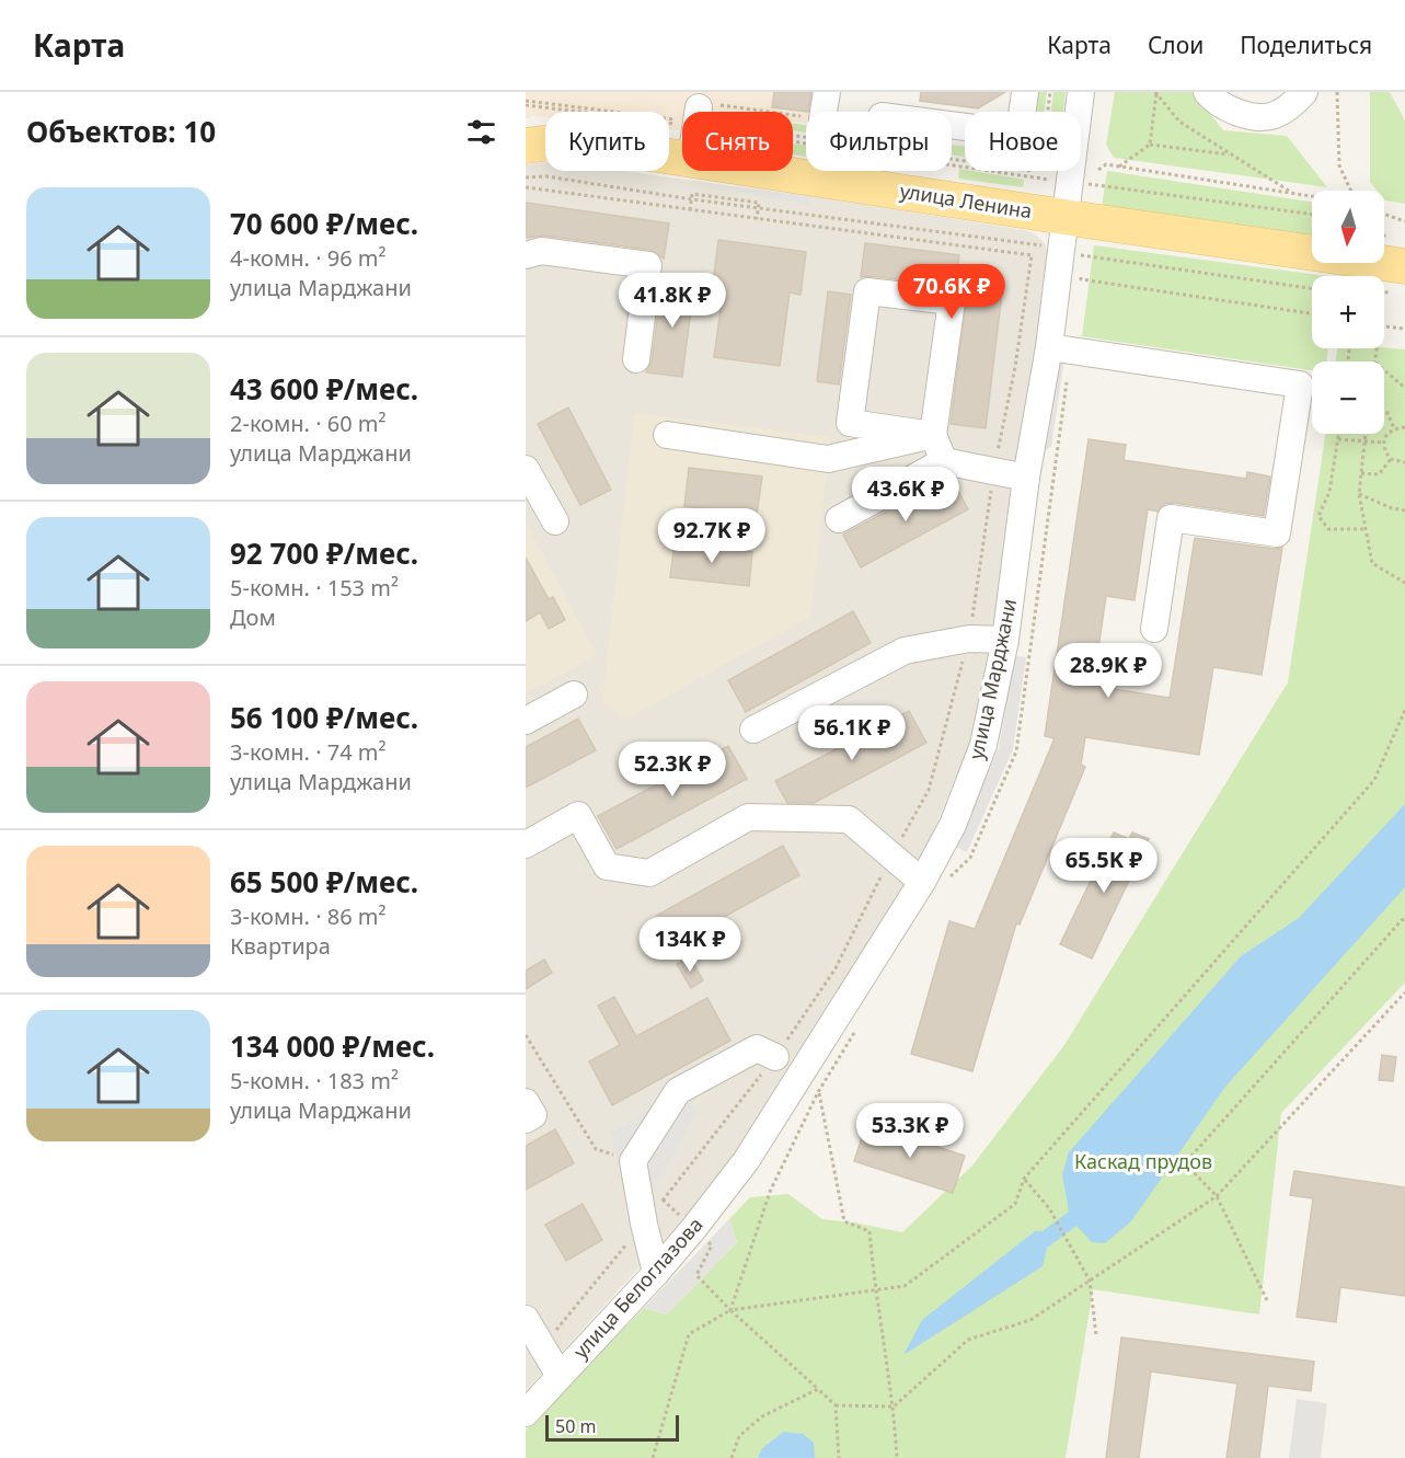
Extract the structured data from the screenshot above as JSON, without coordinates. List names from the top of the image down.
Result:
{
  "streets": {
    "main road": ["улица Ленина"],
    "street": ["улица Марджани", "улица Белоглазова"]
  },
  "crossings": [
    ["улица Ленина", "улица Марджани"],
    ["улица Марджани", "улица Белоглазова"]
  ],
  "parks": ["Каскад прудов"],
  "scale_bar": "50 m",
  "north": "bottom",
  "page": {
    "header": "Карта",
    "nav": ["Карта", "Слои", "Поделиться"],
    "heading": "Объектов: 10",
    "chip": [
      "Купить",
      "Снять",
      "Фильтры",
      "Новое"
    ],
    "list": [
      {
        "name": "70 600 ₽/мес.",
        "note": "4-комн. · 96 m² · улица Марджани"
      },
      {
        "name": "43 600 ₽/мес.",
        "note": "2-комн. · 60 m² · улица Марджани"
      },
      {
        "name": "92 700 ₽/мес.",
        "note": "5-комн. · 153 m² · Дом"
      },
      {
        "name": "56 100 ₽/мес.",
        "note": "3-комн. · 74 m² · улица Марджани"
      },
      {
        "name": "65 500 ₽/мес.",
        "note": "3-комн. · 86 m² · Квартира"
      },
      {
        "name": "134 000 ₽/мес.",
        "note": "5-комн. · 183 m² · улица Марджани"
      }
    ],
    "map_buttons": ["+", "−"],
    "price": [
      "70.6K ₽",
      "41.8K ₽",
      "43.6K ₽",
      "92.7K ₽",
      "28.9K ₽",
      "56.1K ₽",
      "52.3K ₽",
      "65.5K ₽",
      "134K ₽",
      "53.3K ₽"
    ],
    "scale": "50 m"
  }
}
